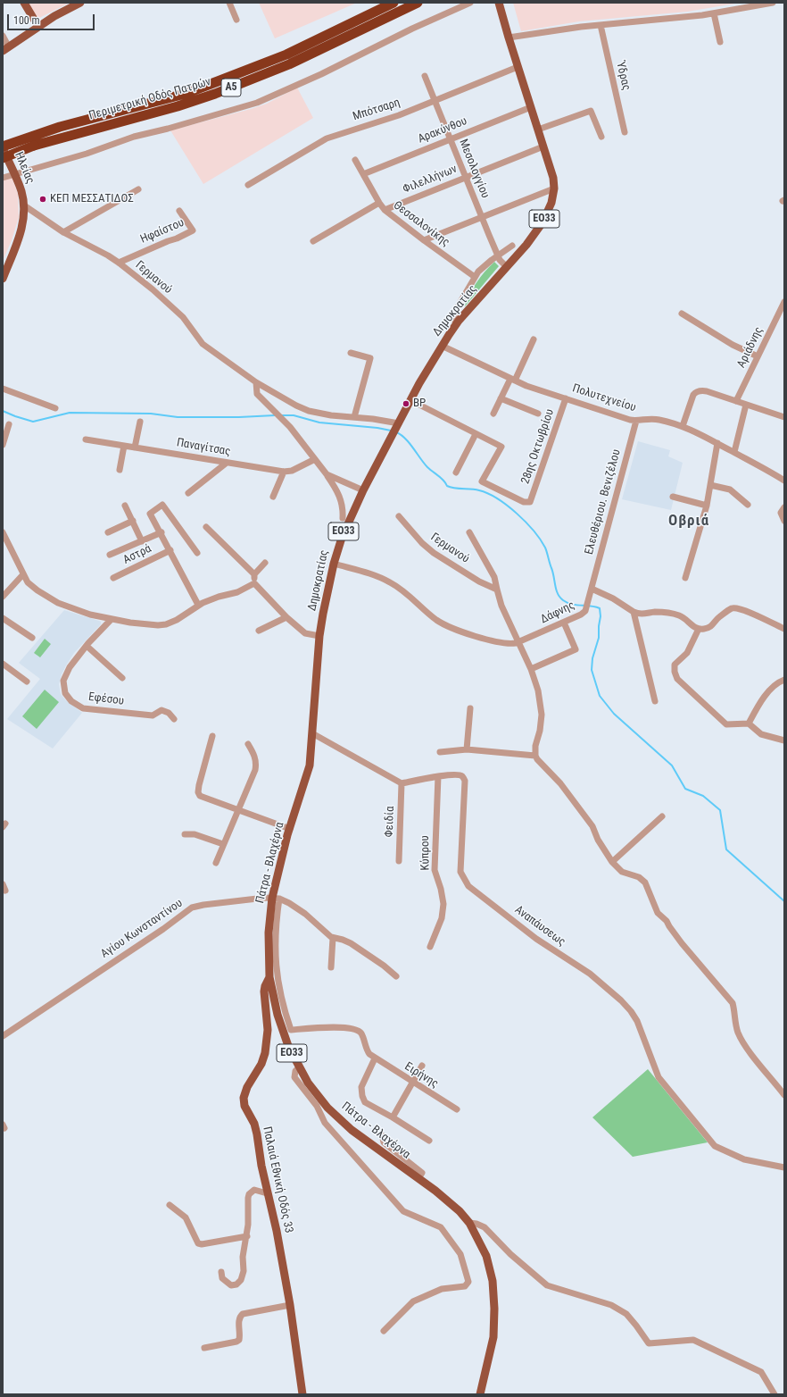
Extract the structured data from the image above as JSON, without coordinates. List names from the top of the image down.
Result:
{
  "streets": {
    "highway": ["Α5", "Περιμετρική Οδός Πατρών"],
    "main road": [
      "Ηλείας",
      "ΕΟ33",
      "Δημοκρατίας",
      "Πάτρα - Βλαχέρνα",
      "Παλαιά Εθνική Οδός 33"
    ],
    "street": [
      "Ύδρας",
      "Μπότσαρη",
      "Αρακύνθου",
      "Μεσολογγίου",
      "Φιλελλήνων",
      "Θεσσαλονίκης",
      "Ηφαίστου",
      "Γερμανού",
      "Αριάδνης",
      "Πολυτεχνείου",
      "28ης Οκτωβρίου",
      "Παναγίτσας",
      "Ελευθέριου. Βενιζέλου",
      "Αστρά",
      "Δάφνης",
      "Εφέσου",
      "Φειδία",
      "Κύπρου",
      "Αναπάυσεως",
      "Αγίου Κωνσταντίνου",
      "Ειρήνης"
    ]
  },
  "crossings": [
    ["Περιμετρική Οδός Πατρών", "Ηλείας"],
    ["Μπότσαρη", "Μεσολογγίου"],
    ["Μπότσαρη", "Δημοκρατίας"],
    ["Αρακύνθου", "Μεσολογγίου"],
    ["Αρακύνθου", "Θεσσαλονίκης"],
    ["Αρακύνθου", "Δημοκρατίας"],
    ["Ηλείας", "Γερμανού"],
    ["Μεσολογγίου", "Φιλελλήνων"],
    ["Μεσολογγίου", "Δημοκρατίας"],
    ["Φιλελλήνων", "Θεσσαλονίκης"],
    ["Φιλελλήνων", "Δημοκρατίας"],
    ["Ηφαίστου", "Γερμανού"],
    ["Γερμανού", "Δημοκρατίας"],
    ["Δημοκρατίας", "Πολυτεχνείου"],
    ["Δημοκρατίας", "Πάτρα - Βλαχέρνα"],
    ["Πολυτεχνείου", "28ης Οκτωβρίου"],
    ["Πολυτεχνείου", "Ελευθέριου. Βενιζέλου"],
    ["Ελευθέριου. Βενιζέλου", "Δάφνης"],
    ["Φειδία", "Αναπάυσεως"],
    ["Κύπρου", "Αναπάυσεως"],
    ["Πάτρα - Βλαχέρνα", "Αγίου Κωνσταντίνου"],
    ["Πάτρα - Βλαχέρνα", "Ειρήνης"],
    ["Πάτρα - Βλαχέρνα", "Παλαιά Εθνική Οδός 33"],
    ["Αγίου Κωνσταντίνου", "Ειρήνης"]
  ],
  "districts": ["Οβριά"],
  "places": ["ΚΕΠ ΜΕΣΣΑΤΙΔΟΣ", "BP"],
  "scale_bar": "100 m"
}
